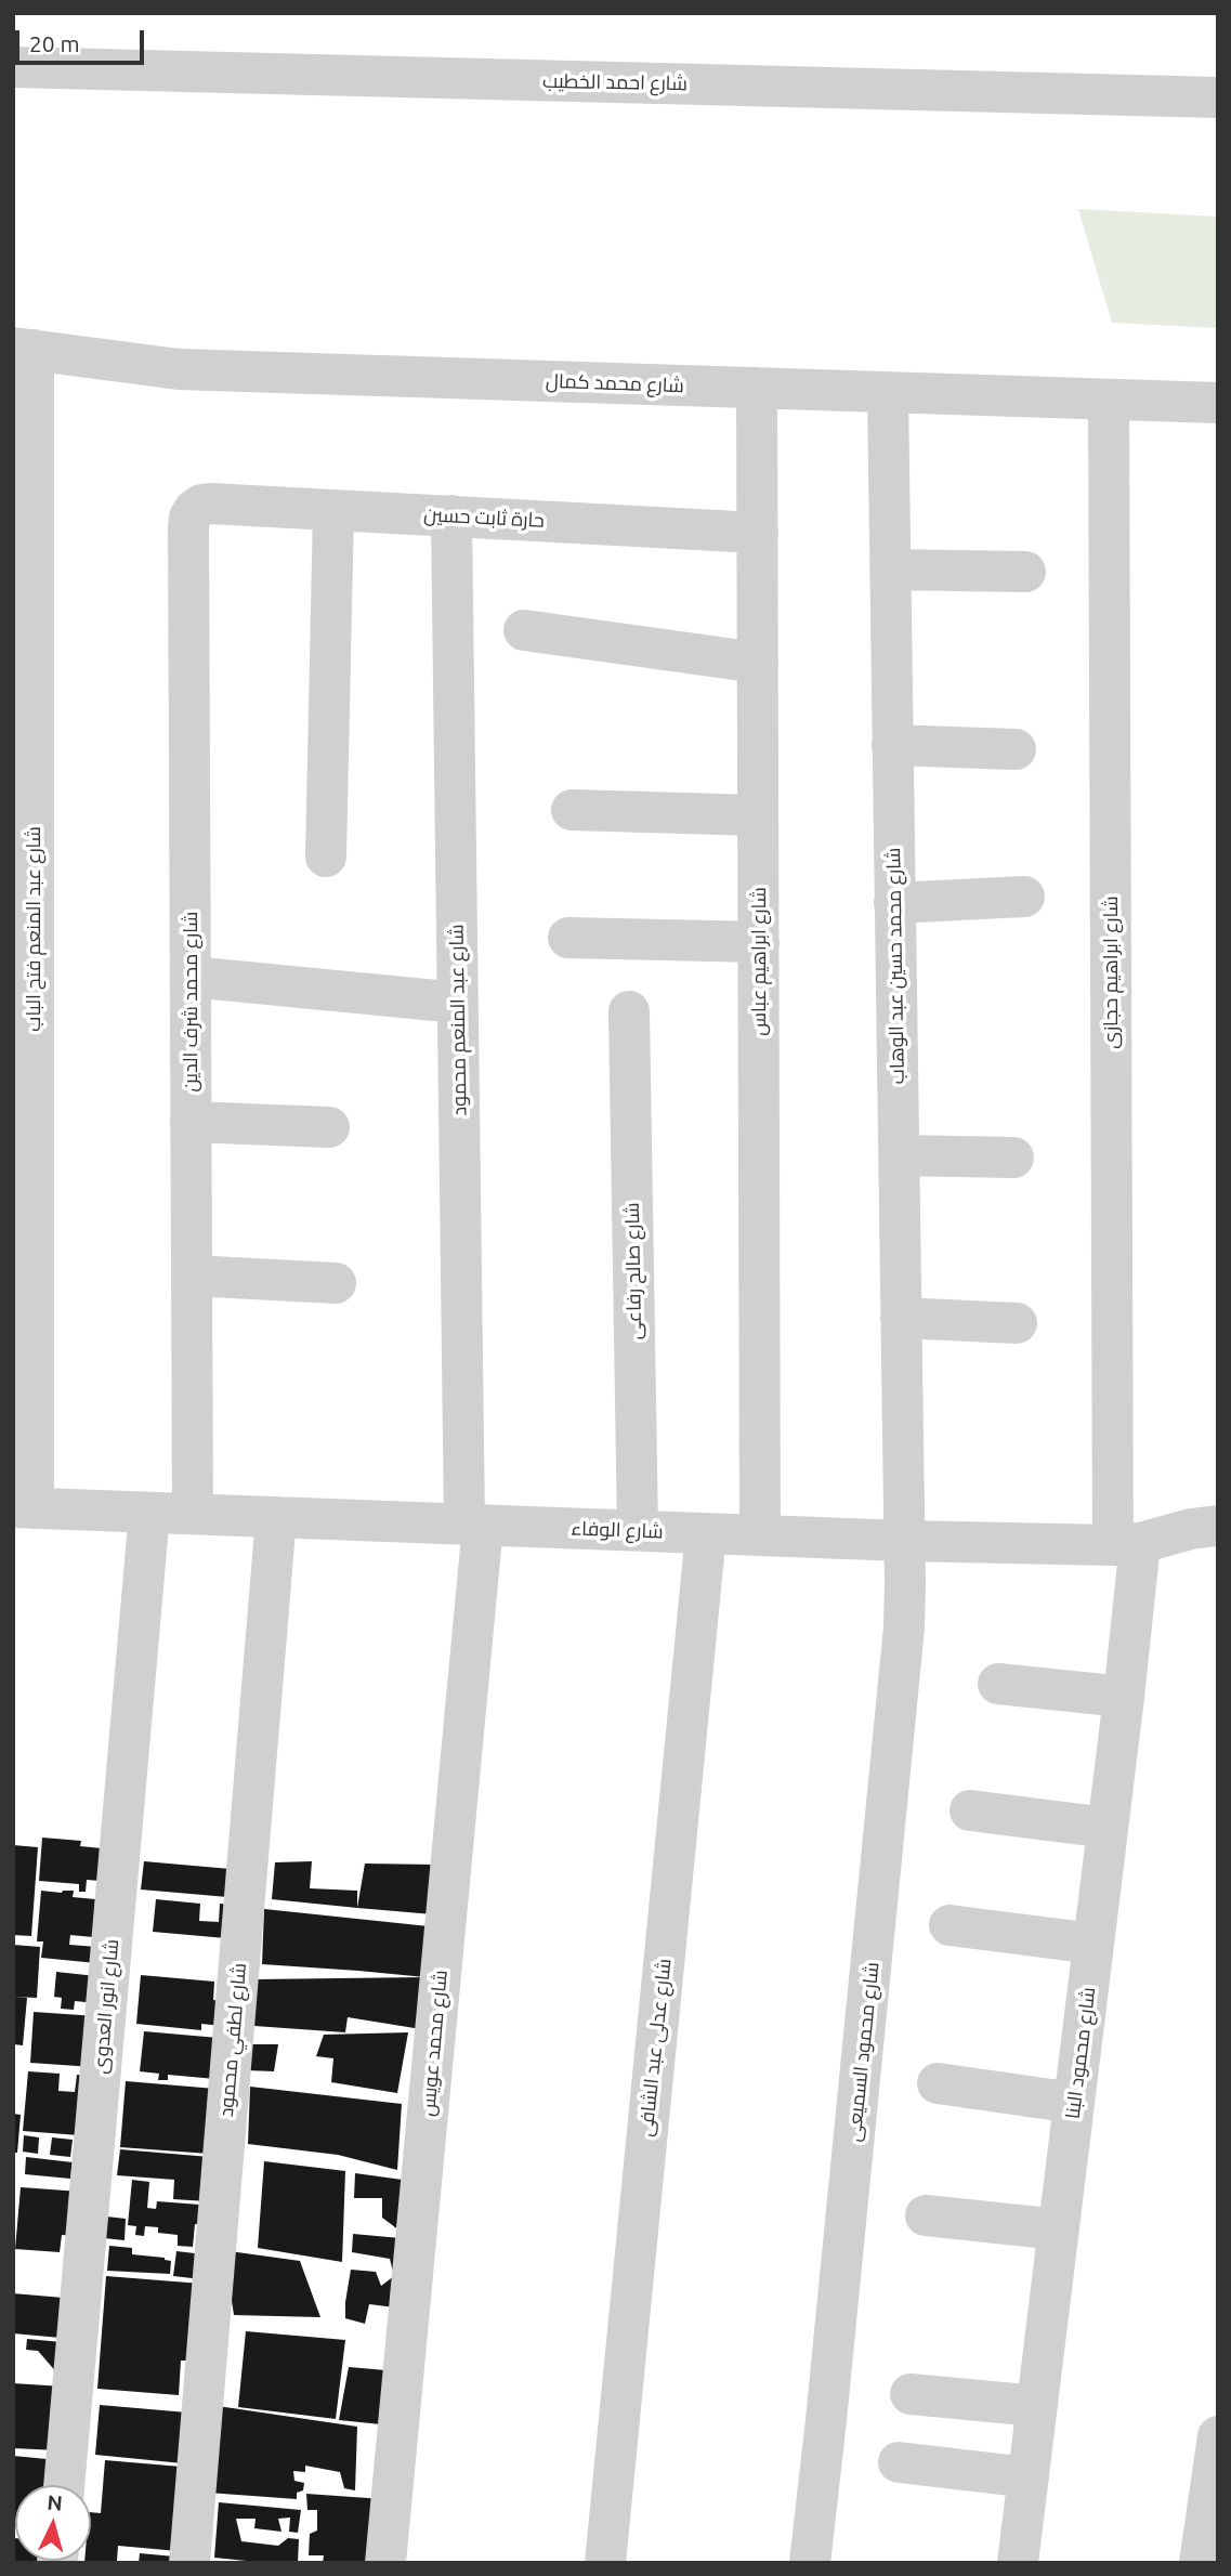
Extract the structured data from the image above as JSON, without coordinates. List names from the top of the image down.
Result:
{
  "streets": {
    "street": [
      "شارع احمد الخطيب",
      "شارع محمد كمال",
      "حارة ثابت حسين",
      "شارع عبد المنعم فتح الباب",
      "شارع ابراهيم عباس",
      "شارع محمد حسين عبد الوهاب",
      "شارع ابراهيم حجازى",
      "شارع محمد شرف الدين",
      "شارع عبد المنعم محمود",
      "شارع صالح رفاعى",
      "شارع الوفاء",
      "شارع انور العدوى",
      "شارع لطفي محمود",
      "شارع محمد عويس",
      "شارع عدلى عبد الشافى",
      "شارع محمود السميعى",
      "شارع محمود البنا"
    ]
  },
  "crossings": [
    ["شارع محمد كمال", "شارع عبد المنعم فتح الباب"],
    ["شارع محمد كمال", "شارع ابراهيم عباس"],
    ["شارع محمد كمال", "شارع محمد حسين عبد الوهاب"],
    ["شارع محمد كمال", "شارع ابراهيم حجازى"],
    ["حارة ثابت حسين", "شارع ابراهيم عباس"],
    ["حارة ثابت حسين", "شارع محمد شرف الدين"],
    ["حارة ثابت حسين", "شارع عبد المنعم محمود"],
    ["شارع عبد المنعم فتح الباب", "شارع الوفاء"],
    ["شارع ابراهيم عباس", "شارع الوفاء"],
    ["شارع محمد حسين عبد الوهاب", "شارع الوفاء"],
    ["شارع محمد حسين عبد الوهاب", "شارع محمود السميعى"],
    ["شارع ابراهيم حجازى", "شارع الوفاء"],
    ["شارع ابراهيم حجازى", "شارع محمود البنا"],
    ["شارع محمد شرف الدين", "شارع الوفاء"],
    ["شارع عبد المنعم محمود", "شارع الوفاء"],
    ["شارع عبد المنعم محمود", "شارع محمد عويس"],
    ["شارع صالح رفاعى", "شارع الوفاء"],
    ["شارع الوفاء", "شارع انور العدوى"],
    ["شارع الوفاء", "شارع لطفي محمود"],
    ["شارع الوفاء", "شارع محمد عويس"],
    ["شارع الوفاء", "شارع عدلى عبد الشافى"],
    ["شارع الوفاء", "شارع محمود السميعى"],
    ["شارع الوفاء", "شارع محمود البنا"]
  ],
  "scale_bar": "20 m",
  "north": "top"
}
